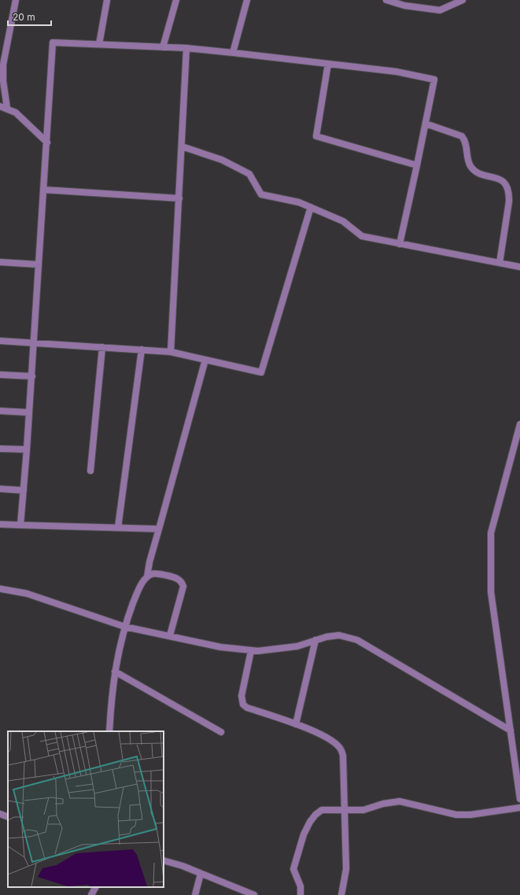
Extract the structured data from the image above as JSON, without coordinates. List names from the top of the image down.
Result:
{
  "scale_bar": "20 m"
}
